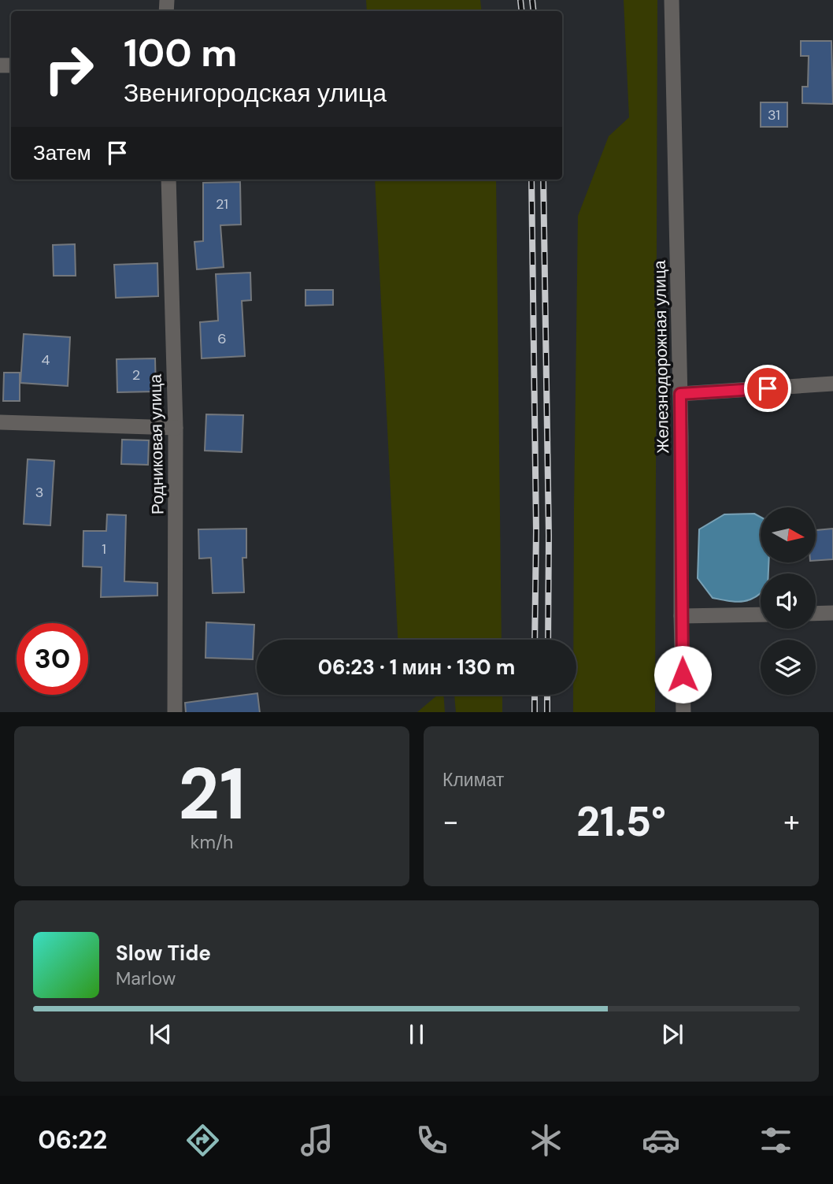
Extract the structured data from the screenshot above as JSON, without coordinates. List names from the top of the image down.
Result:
{
  "streets": {
    "street": ["Железнодорожная улица", "Родниковая улица"]
  },
  "house_numbers": [
    "31",
    "21",
    "6",
    "4",
    "2",
    "3",
    "1"
  ],
  "north": "right",
  "page": {
    "turn": ["100 m", "Звенигородская улица"],
    "then": "Затем",
    "limit": "30",
    "trip": "06:23 · 1 мин · 130 m",
    "tile": [
      ["21", "km/h"],
      "Климат"
    ],
    "heat": ["−", "21.5°", "+"],
    "song": ["Slow Tide", "Marlow"],
    "tabs": "06:22"
  }
}
